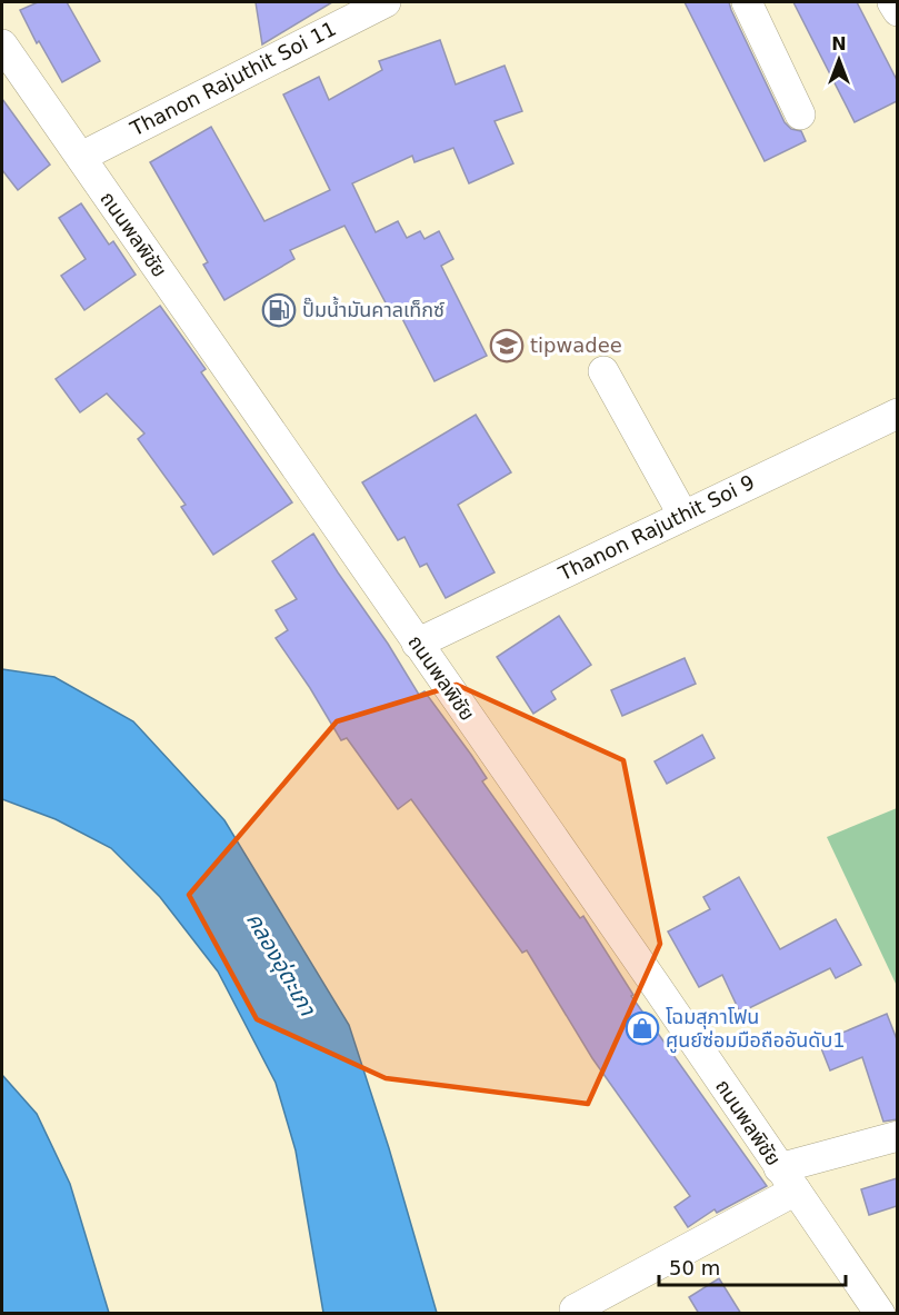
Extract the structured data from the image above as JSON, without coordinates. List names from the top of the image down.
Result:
{
  "streets": {
    "street": ["Thanon Rajuthit Soi 11", "ถนนพลพิชัย", "Thanon Rajuthit Soi 9"]
  },
  "crossings": [
    ["Thanon Rajuthit Soi 11", "ถนนพลพิชัย"],
    ["ถนนพลพิชัย", "Thanon Rajuthit Soi 9"]
  ],
  "water": ["คลองอุ่ตะเภา"],
  "places": {
    "fuel station": ["ปั๊มน้ำมันคาลเท็กซ์"],
    "school or university": ["tipwadee"],
    "shop": ["โฉมสุภาโฟน ศูนย์ซ่อมมือถืออันดับ1"]
  },
  "scale_bar": "50 m",
  "north": "top"
}
